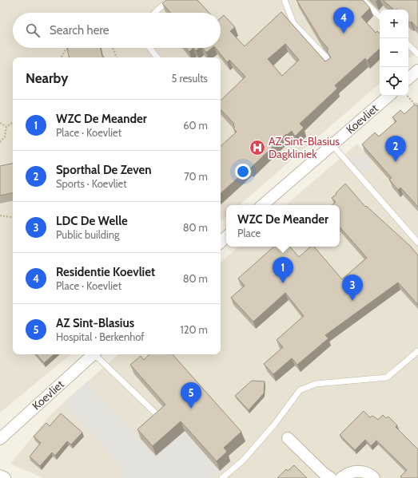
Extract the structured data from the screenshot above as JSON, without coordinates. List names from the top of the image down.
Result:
{
  "streets": {
    "street": ["Koevliet"]
  },
  "places": {
    "hospital": ["AZ Sint-Blasius Dagkliniek"]
  },
  "page": {
    "pins": [
      "4",
      "2",
      "1",
      "3",
      "5"
    ],
    "map_buttons": ["+", "−"],
    "search": "Search here",
    "heading": ["Nearby", "5 results"],
    "list": [
      {
        "mark": "1",
        "name": "WZC De Meander",
        "note": "Place · Koevliet",
        "value": "60 m"
      },
      {
        "mark": "2",
        "name": "Sporthal De Zeven",
        "note": "Sports · Koevliet",
        "value": "70 m"
      },
      {
        "mark": "3",
        "name": "LDC De Welle",
        "note": "Public building",
        "value": "80 m"
      },
      {
        "mark": "4",
        "name": "Residentie Koevliet",
        "note": "Place · Koevliet",
        "value": "80 m"
      },
      {
        "mark": "5",
        "name": "AZ Sint-Blasius",
        "note": "Hospital · Berkenhof",
        "value": "120 m"
      }
    ],
    "popup": ["WZC De Meander", "Place"]
  }
}
